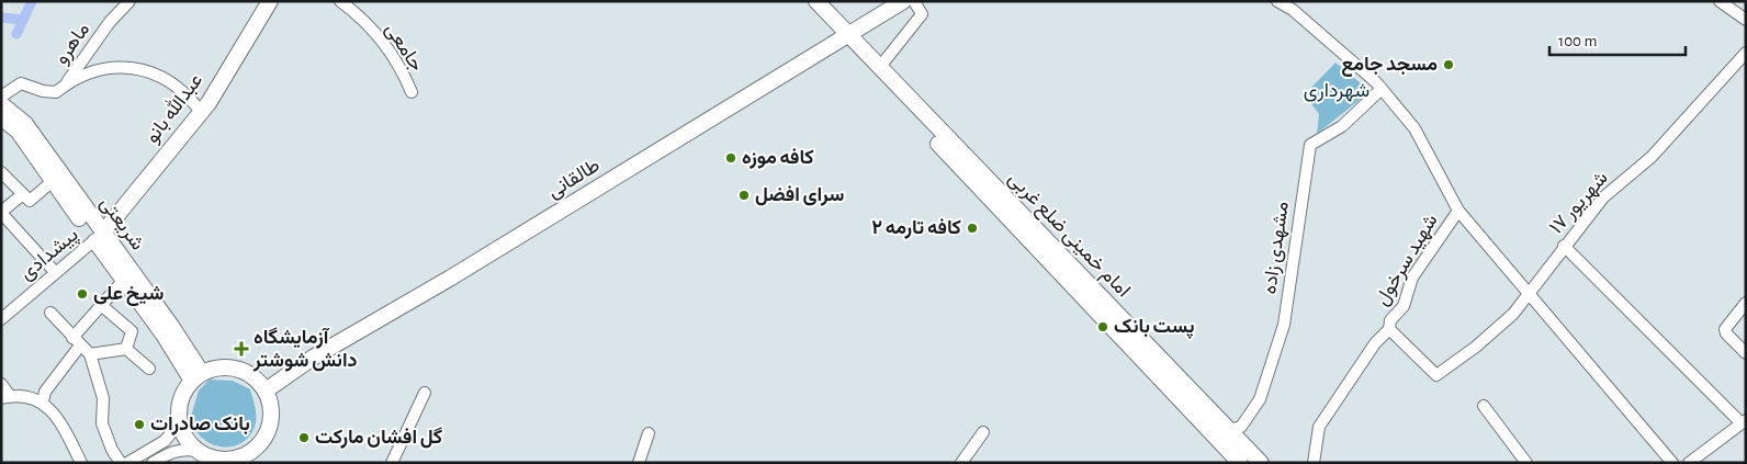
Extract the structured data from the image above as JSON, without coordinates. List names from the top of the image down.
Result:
{
  "streets": {
    "main road": [
      "عبدالله بانو",
      "طالقانی",
      "شریعتی",
      "امام خمینی ضلع غربی"
    ],
    "street": [
      "ماهرو",
      "جامعی",
      "۱۷ شهریور",
      "مشهدی زاده",
      "پیشدادی",
      "شهید سرخول"
    ]
  },
  "crossings": [
    ["عبدالله بانو", "شریعتی"],
    ["عبدالله بانو", "پیشدادی"],
    ["طالقانی", "شریعتی"],
    ["طالقانی", "امام خمینی ضلع غربی"],
    ["۱۷ شهریور", "شهید سرخول"],
    ["شریعتی", "پیشدادی"],
    ["امام خمینی ضلع غربی", "مشهدی زاده"]
  ],
  "parks": ["شهرداری"],
  "places": {
    "other": [
      "مسجد جامع",
      "کافه موزه",
      "سرای افضل",
      "کافه تارمه ۲",
      "شیخ علی",
      "پست بانک",
      "بانک صادرات",
      "گل افشان مارکت"
    ],
    "health": ["آزمایشگاه دانش شوشتر"]
  },
  "scale_bar": "100 m"
}
